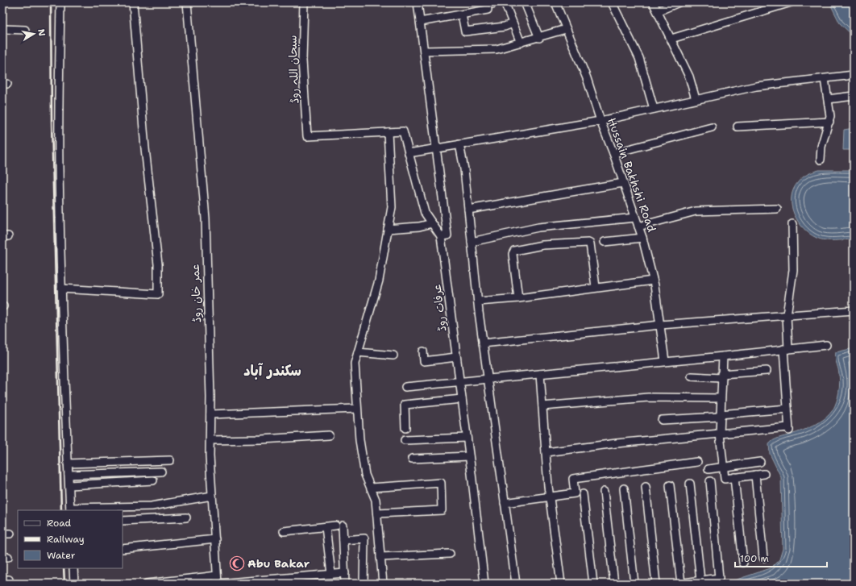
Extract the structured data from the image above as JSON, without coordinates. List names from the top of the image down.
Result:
{
  "streets": {
    "street": [
      "سبحان اللہ روڈ",
      "Hussain Bakhshi Road",
      "عمر خان روڈ",
      "عرفات روڈ"
    ]
  },
  "districts": ["سکندر آباد"],
  "places": {
    "mosque": ["Abu Bakar"]
  },
  "legend": ["Road", "Railway", "Water"],
  "scale_bar": "100 m",
  "north": "right"
}
